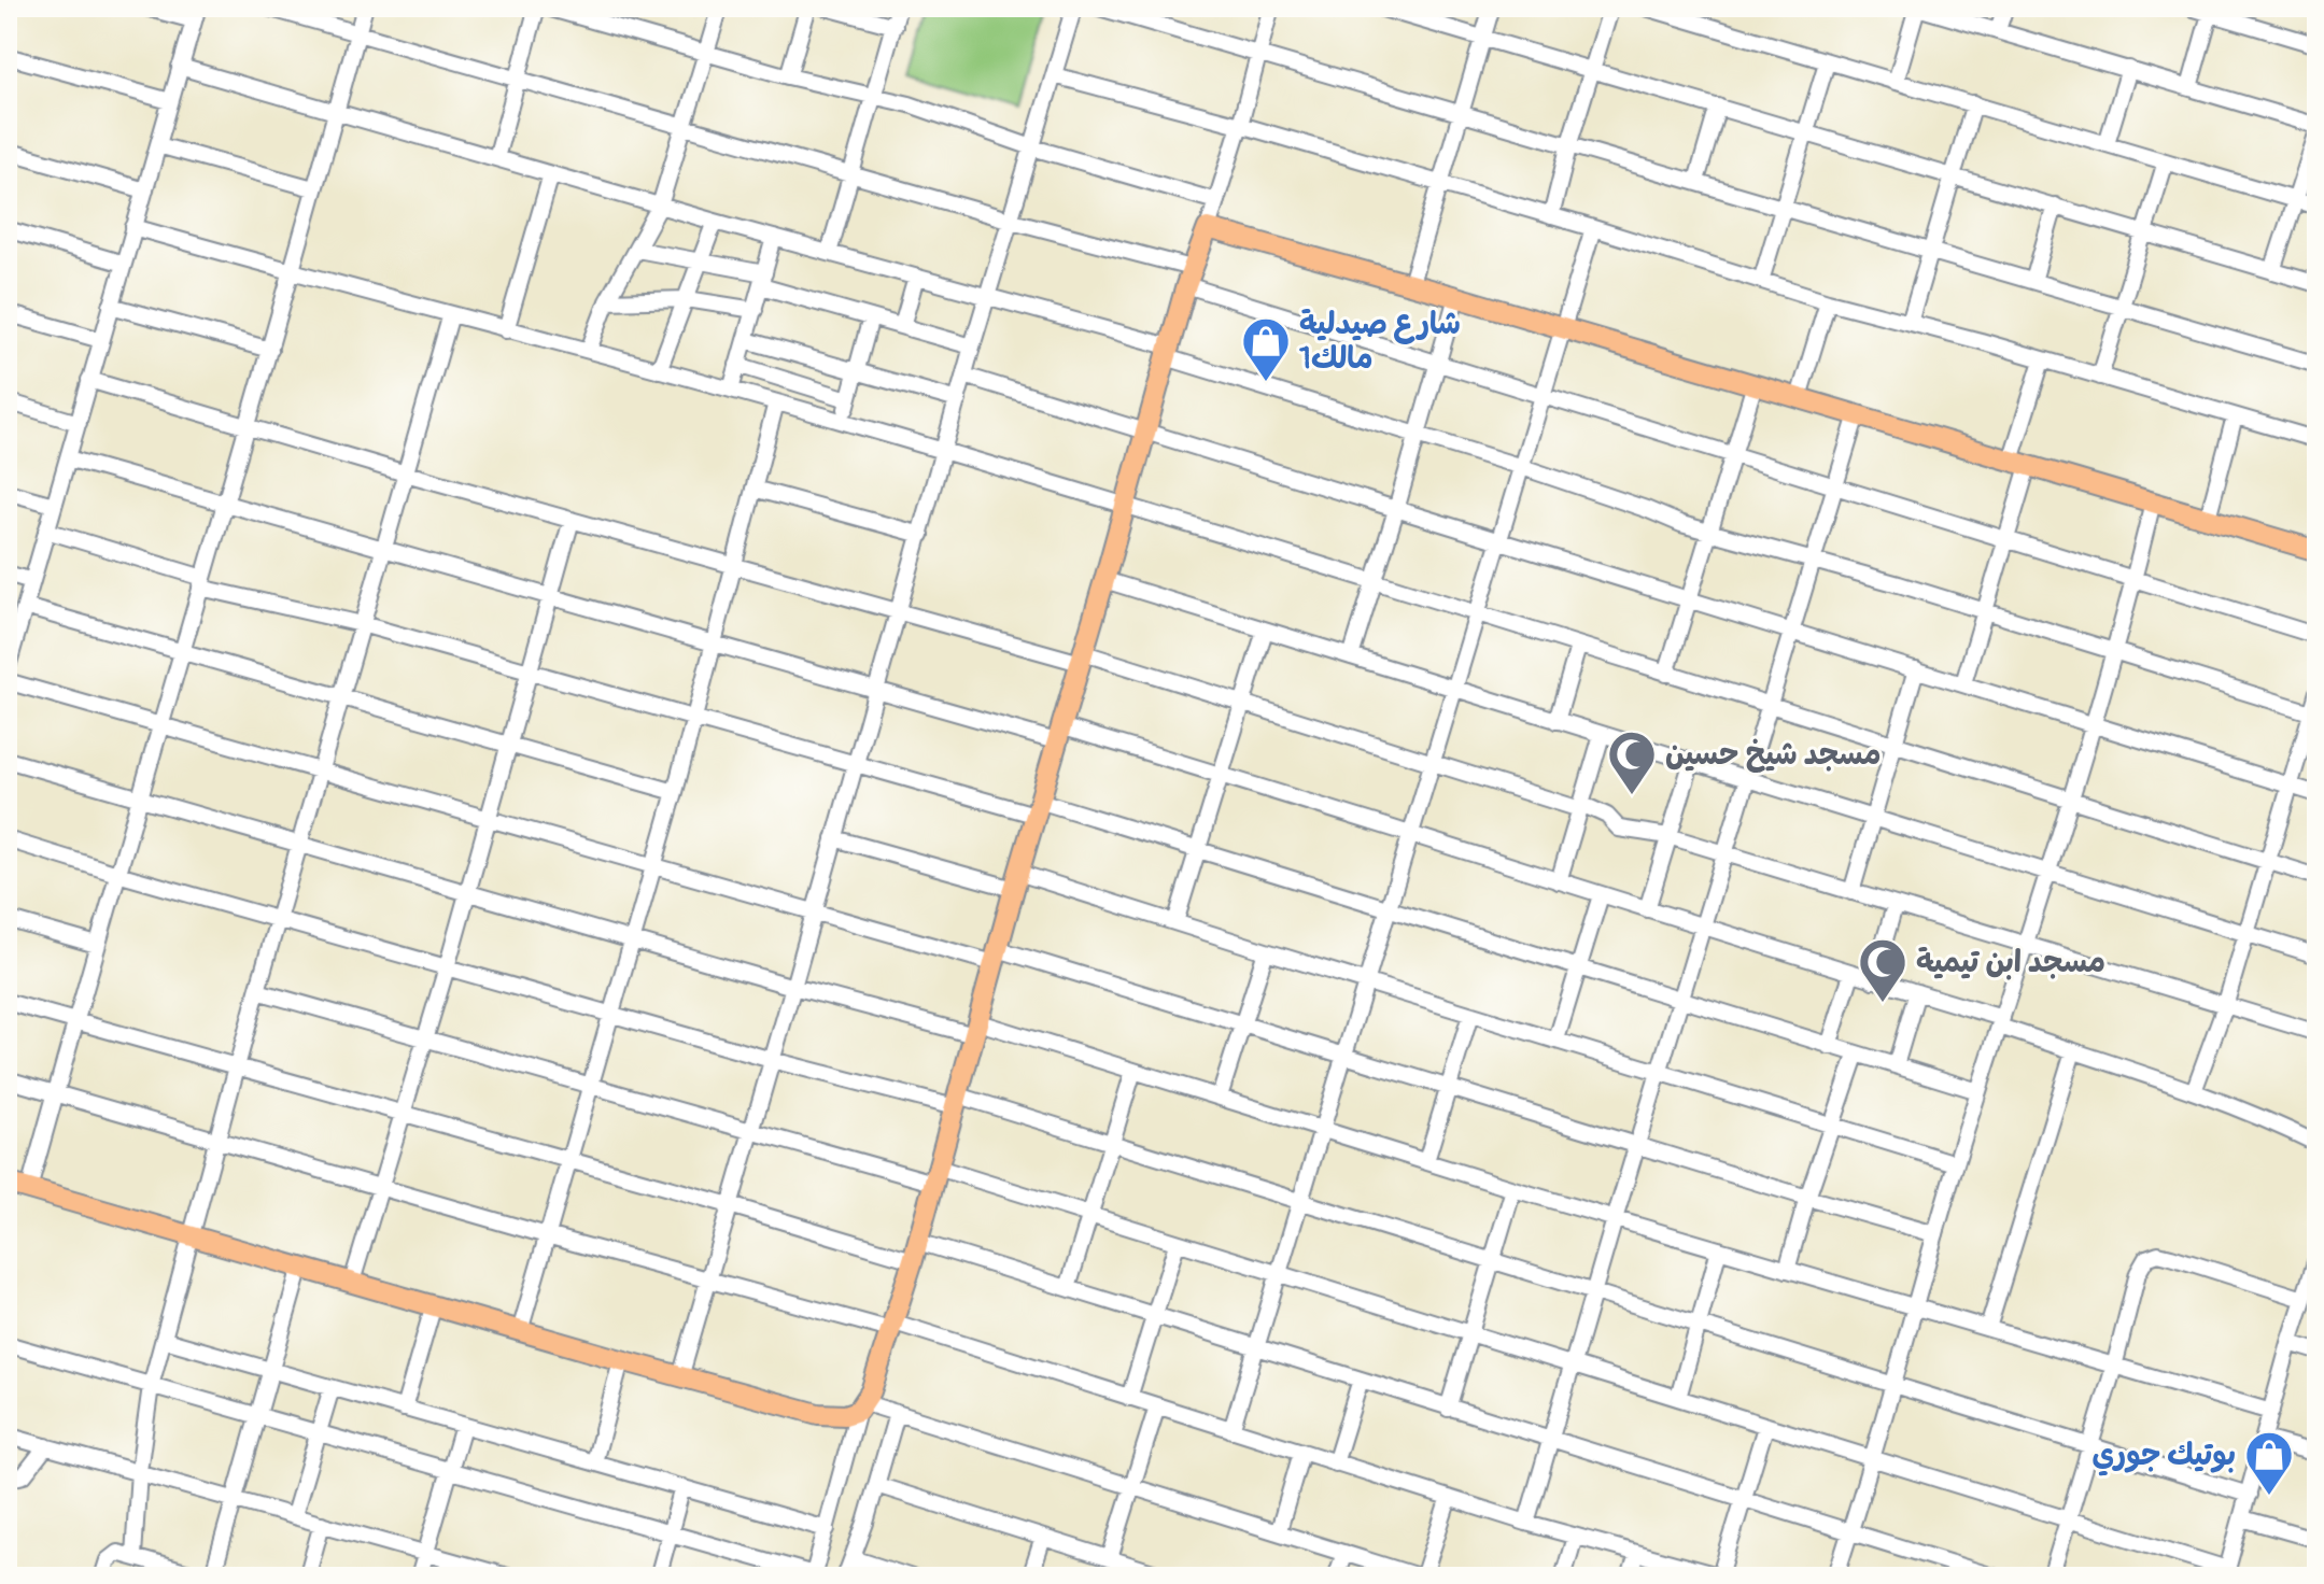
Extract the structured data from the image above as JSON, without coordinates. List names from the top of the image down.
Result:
{
  "places": {
    "shop": ["شارع صيدلية مالك1", "بوتيك جوري"],
    "mosque": ["مسجد شيخ حسين", "مسجد ابن تيمية"]
  }
}
